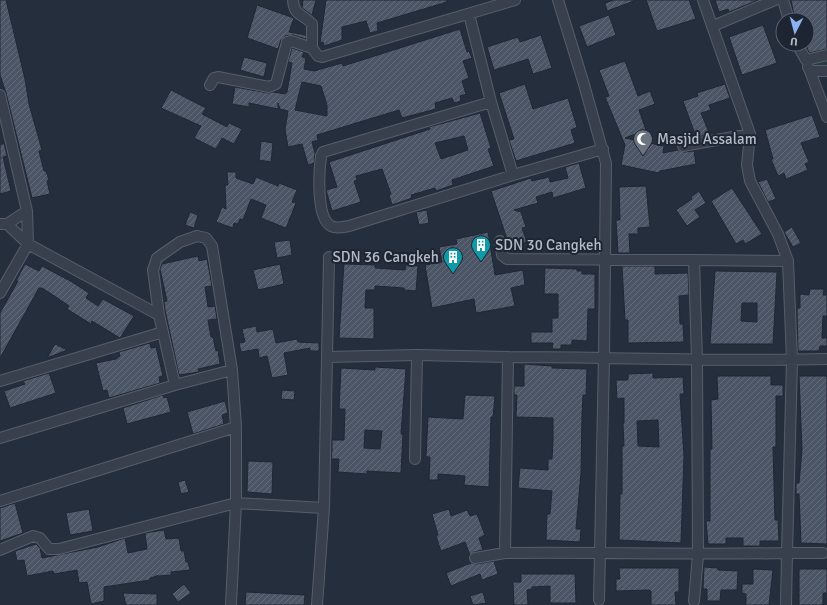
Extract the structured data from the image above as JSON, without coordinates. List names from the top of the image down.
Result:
{
  "places": {
    "mosque": ["Masjid Assalam"],
    "building": ["SDN 30 Cangkeh", "SDN 36 Cangkeh"]
  },
  "north": "bottom"
}
